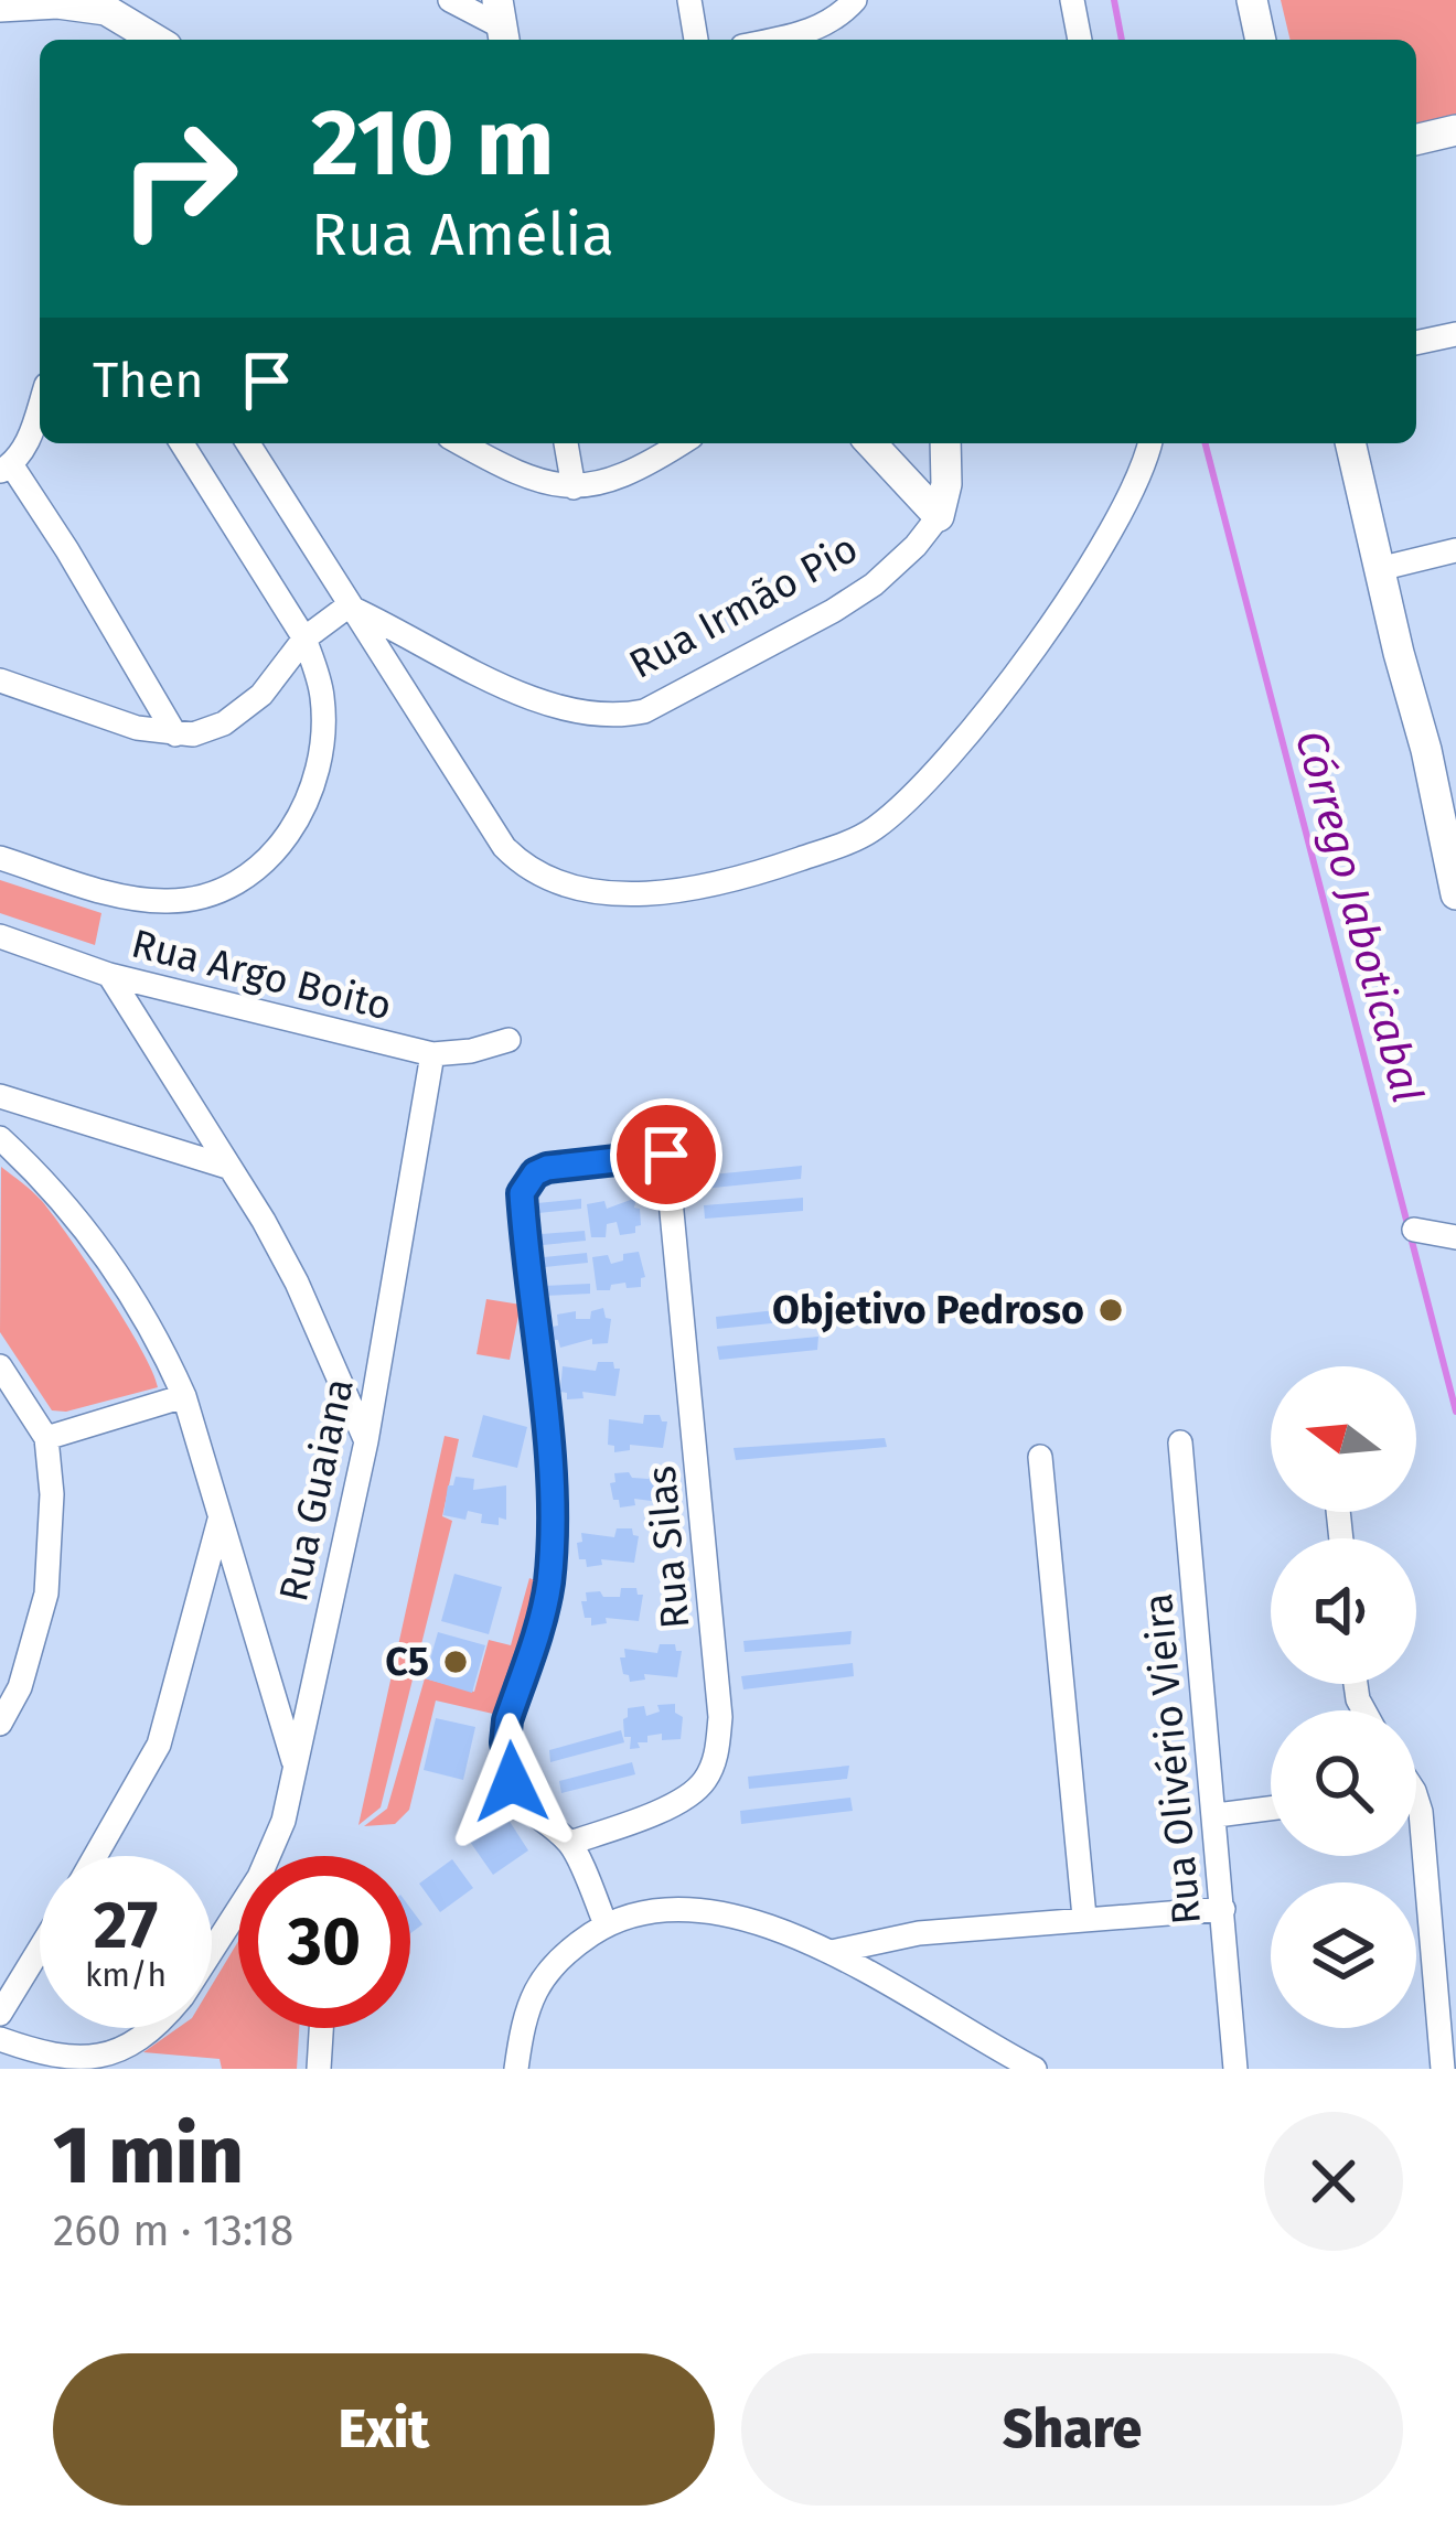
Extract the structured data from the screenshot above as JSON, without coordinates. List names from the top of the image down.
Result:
{
  "streets": {
    "street": [
      "Rua Irmão Pio",
      "Rua Argo Boito",
      "Rua Guaiana",
      "Rua Silas",
      "Rua Olivério Vieira"
    ]
  },
  "crossings": [
    ["Rua Argo Boito", "Rua Guaiana"]
  ],
  "water": ["Córrego Jaboticabal"],
  "places": ["Objetivo Pedroso", "C5"],
  "north": "left",
  "page": {
    "turn": ["210 m", "Rua Amélia"],
    "then": "Then",
    "speed": "27 km/h",
    "limit": "30",
    "heading": ["1 min", "260 m · 13:18"],
    "buttons": ["Exit", "Share"]
  }
}
